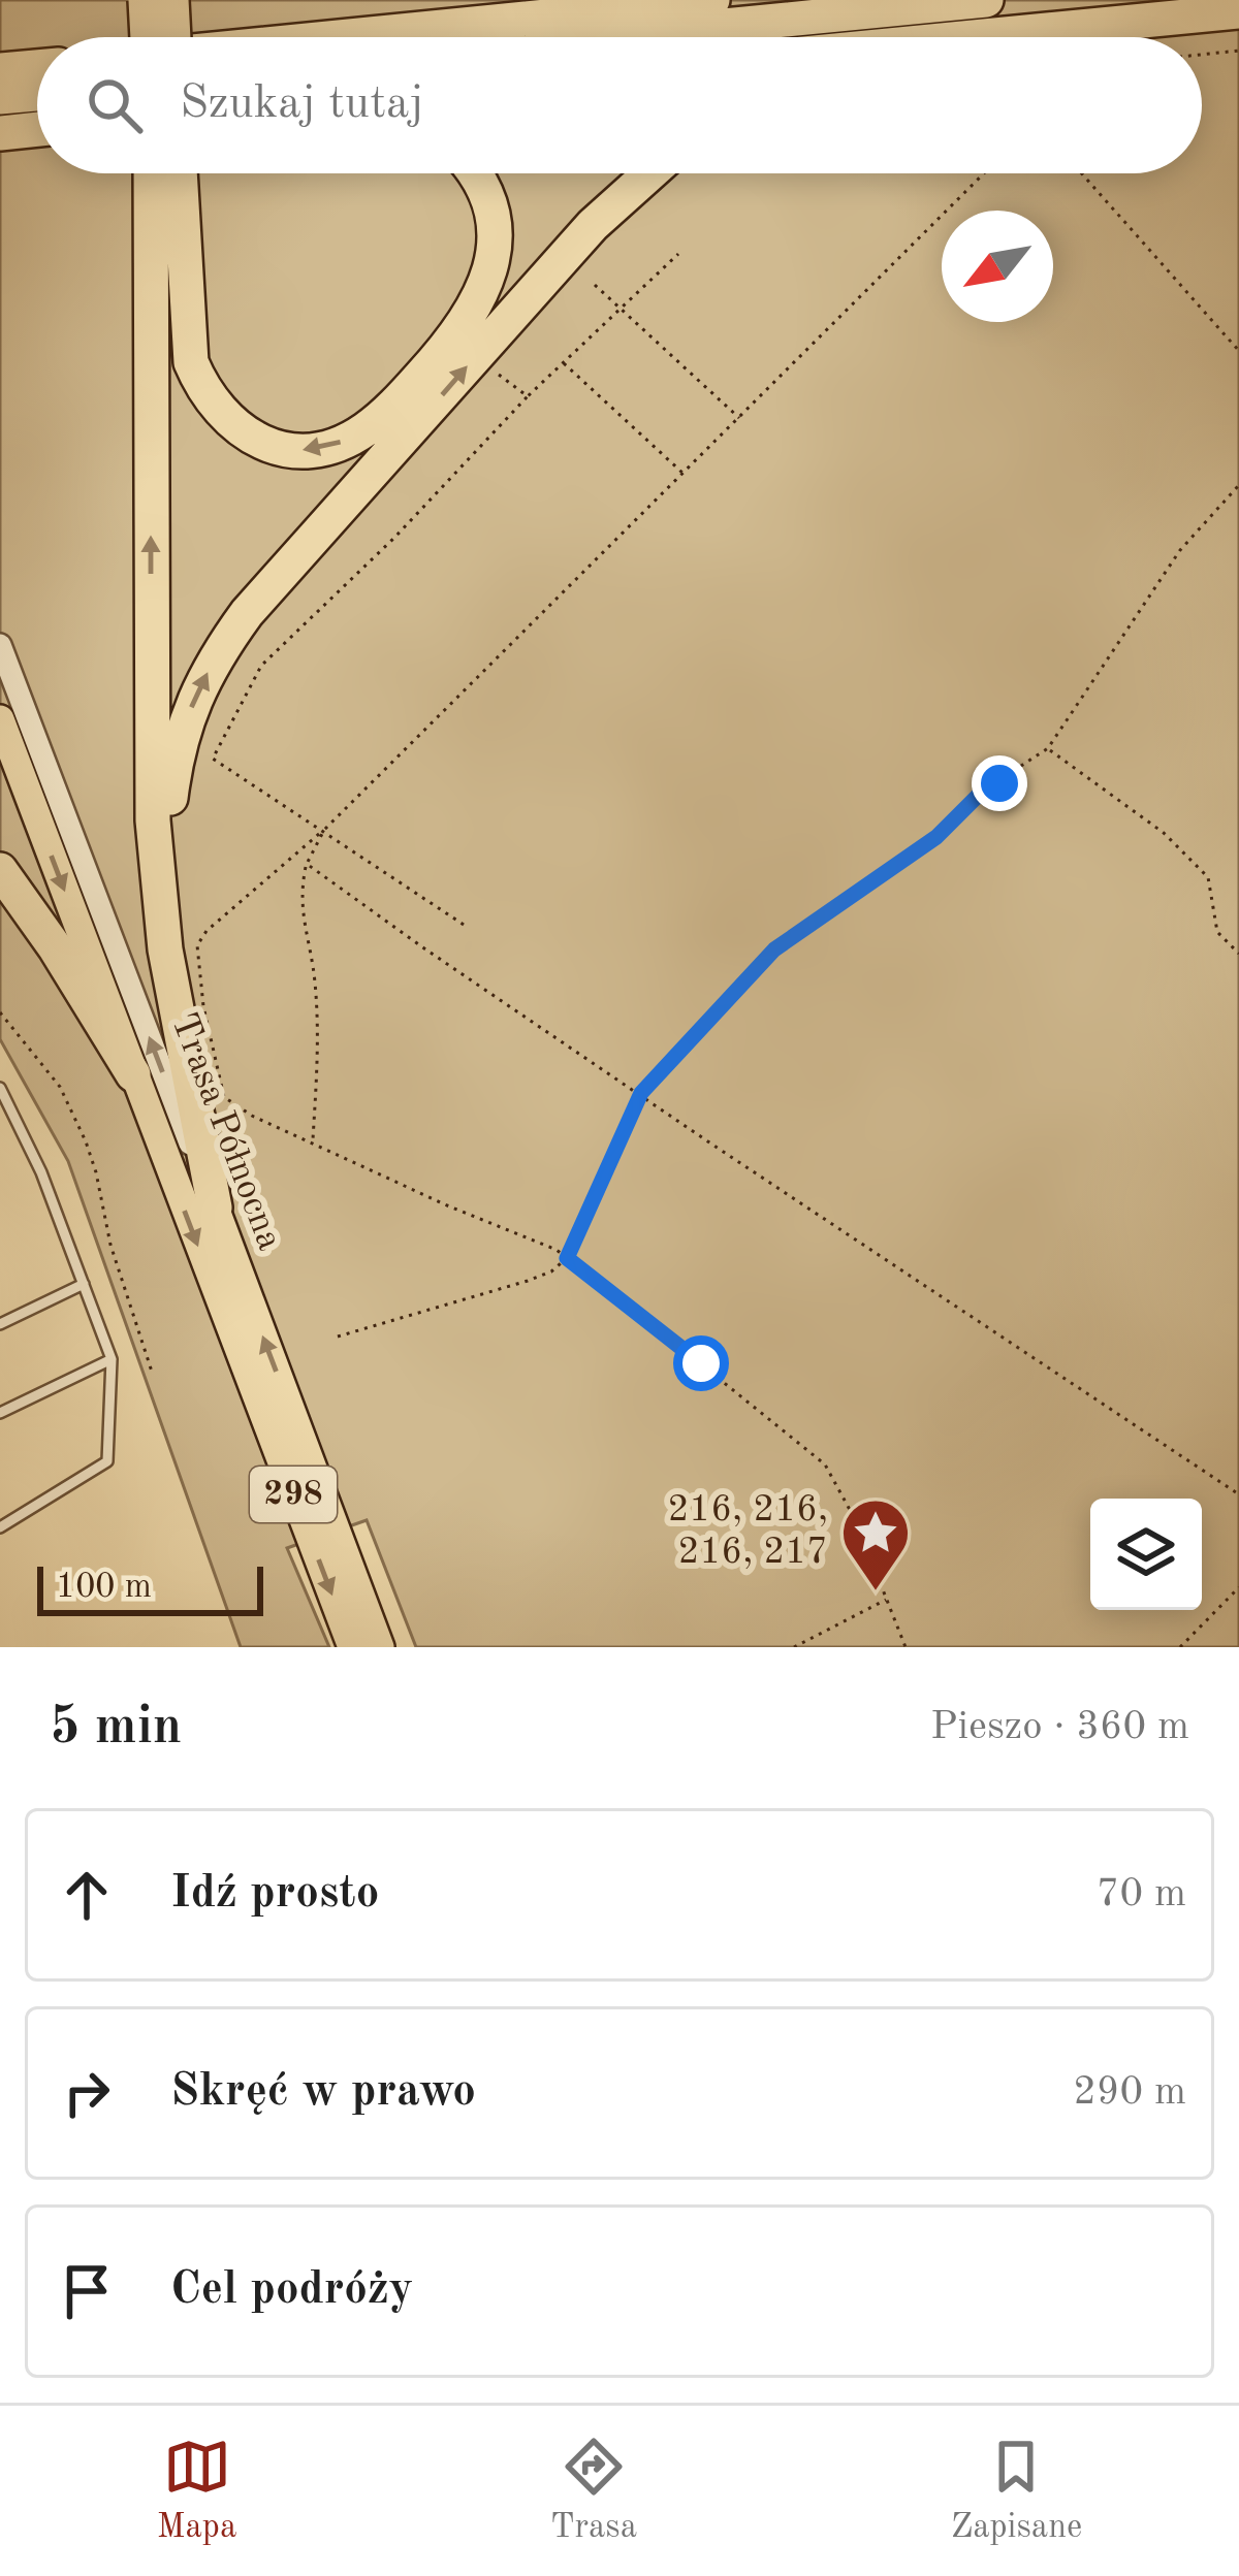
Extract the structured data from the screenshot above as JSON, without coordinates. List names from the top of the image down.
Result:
{
  "streets": {
    "main road": ["Trasa Północna", "298"]
  },
  "places": {
    "place": ["216, 216, 216, 217"]
  },
  "scale_bar": "100 m",
  "north": "bottom left",
  "page": {
    "search": "Szukaj tutaj",
    "scale": "100 m",
    "heading": ["5 min", "Pieszo · 360 m"],
    "list": [
      ["Idź prosto", "70 m"],
      ["Skręć w prawo", "290 m"],
      "Cel podróży"
    ],
    "nav": ["Mapa", "Trasa", "Zapisane"]
  }
}
